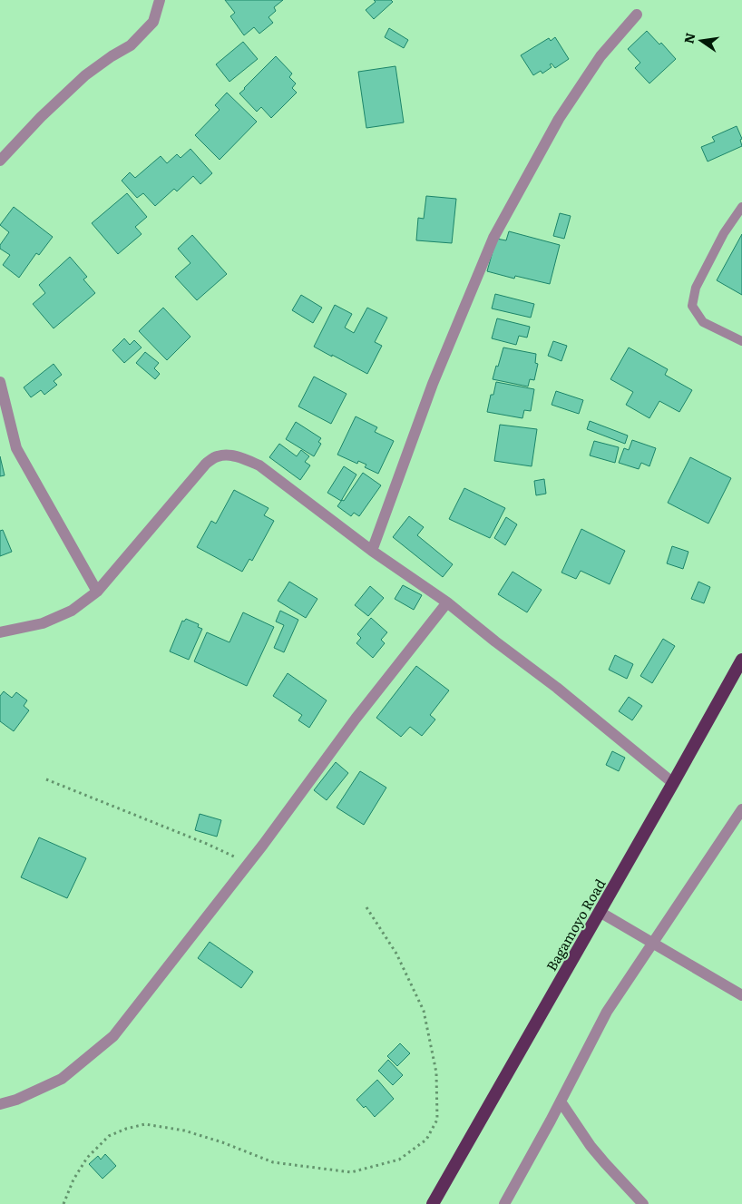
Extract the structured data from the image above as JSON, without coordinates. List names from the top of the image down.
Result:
{
  "streets": {
    "highway": ["Bagamoyo Road"]
  },
  "north": "left"
}
